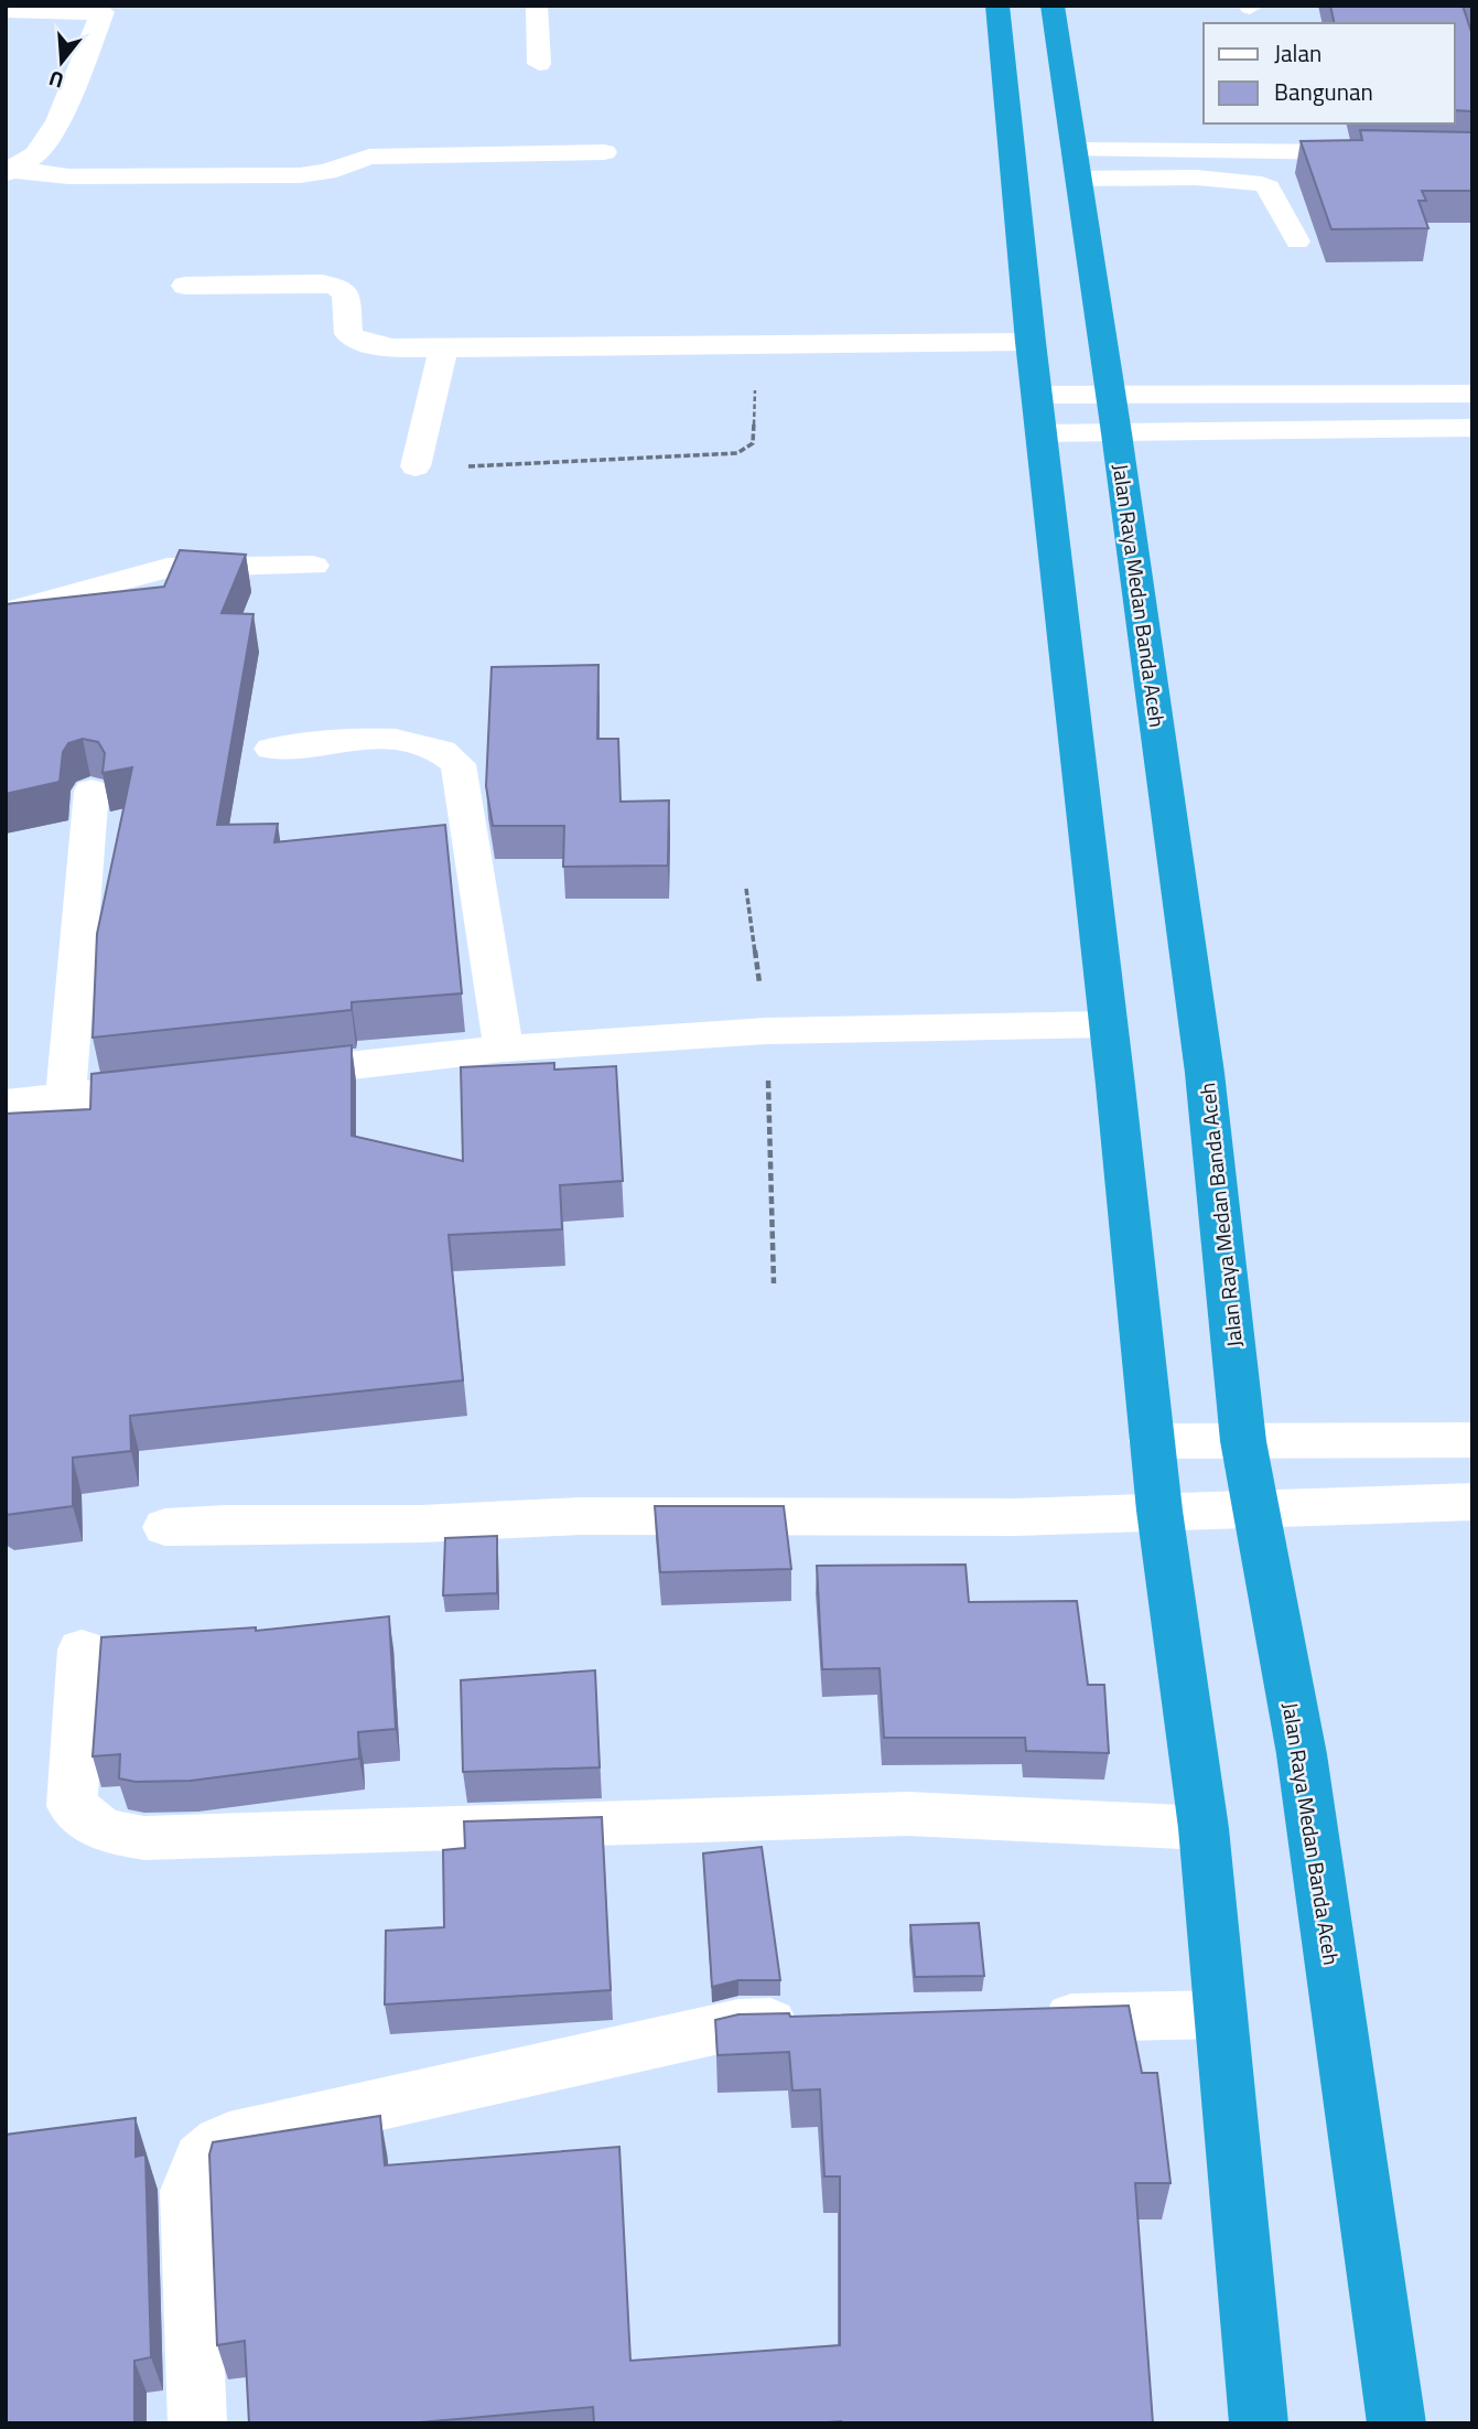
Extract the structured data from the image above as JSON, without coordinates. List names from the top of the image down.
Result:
{
  "streets": {
    "highway": ["Jalan Raya Medan Banda Aceh"]
  },
  "legend": ["Jalan", "Bangunan"],
  "north": "bottom"
}
